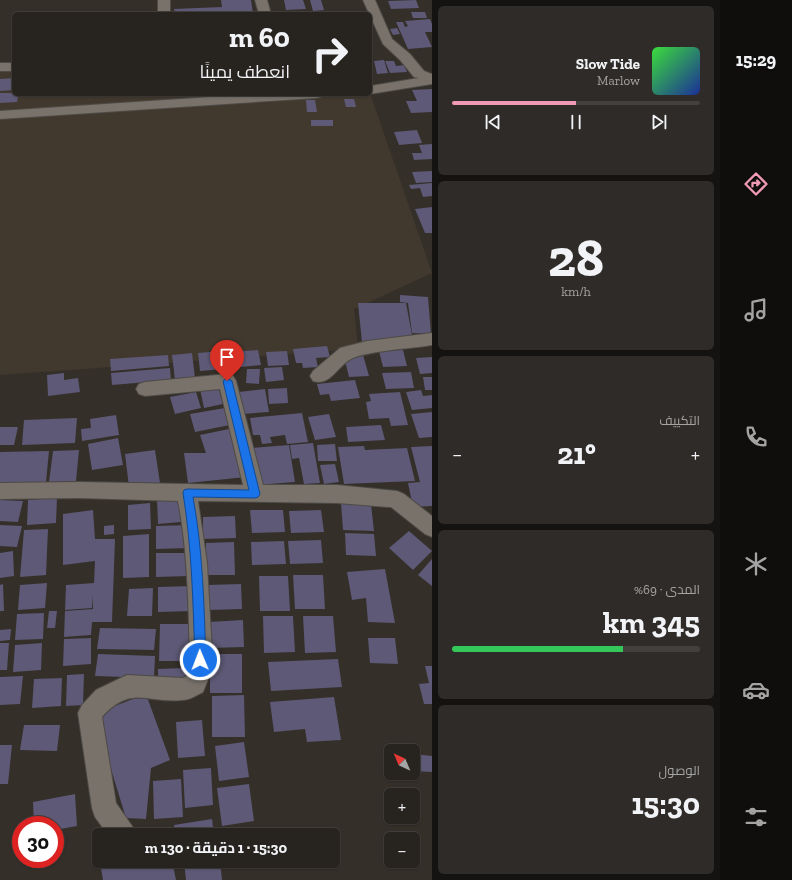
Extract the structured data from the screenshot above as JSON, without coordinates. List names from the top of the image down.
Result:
{
  "north": "top left",
  "page": {
    "tabs": "15:29",
    "turn": ["60 m", "انعطف يمينًا"],
    "song": ["Slow Tide", "Marlow"],
    "tile": [
      ["28", "km/h"],
      "التكييف",
      ["المدى · 69%", "345 km"],
      ["الوصول", "15:30"]
    ],
    "heat": ["−", "21°", "+"],
    "map_buttons": ["+", "−"],
    "limit": "30",
    "trip": "15:30 · 1 دقيقة · 130 m"
  }
}
